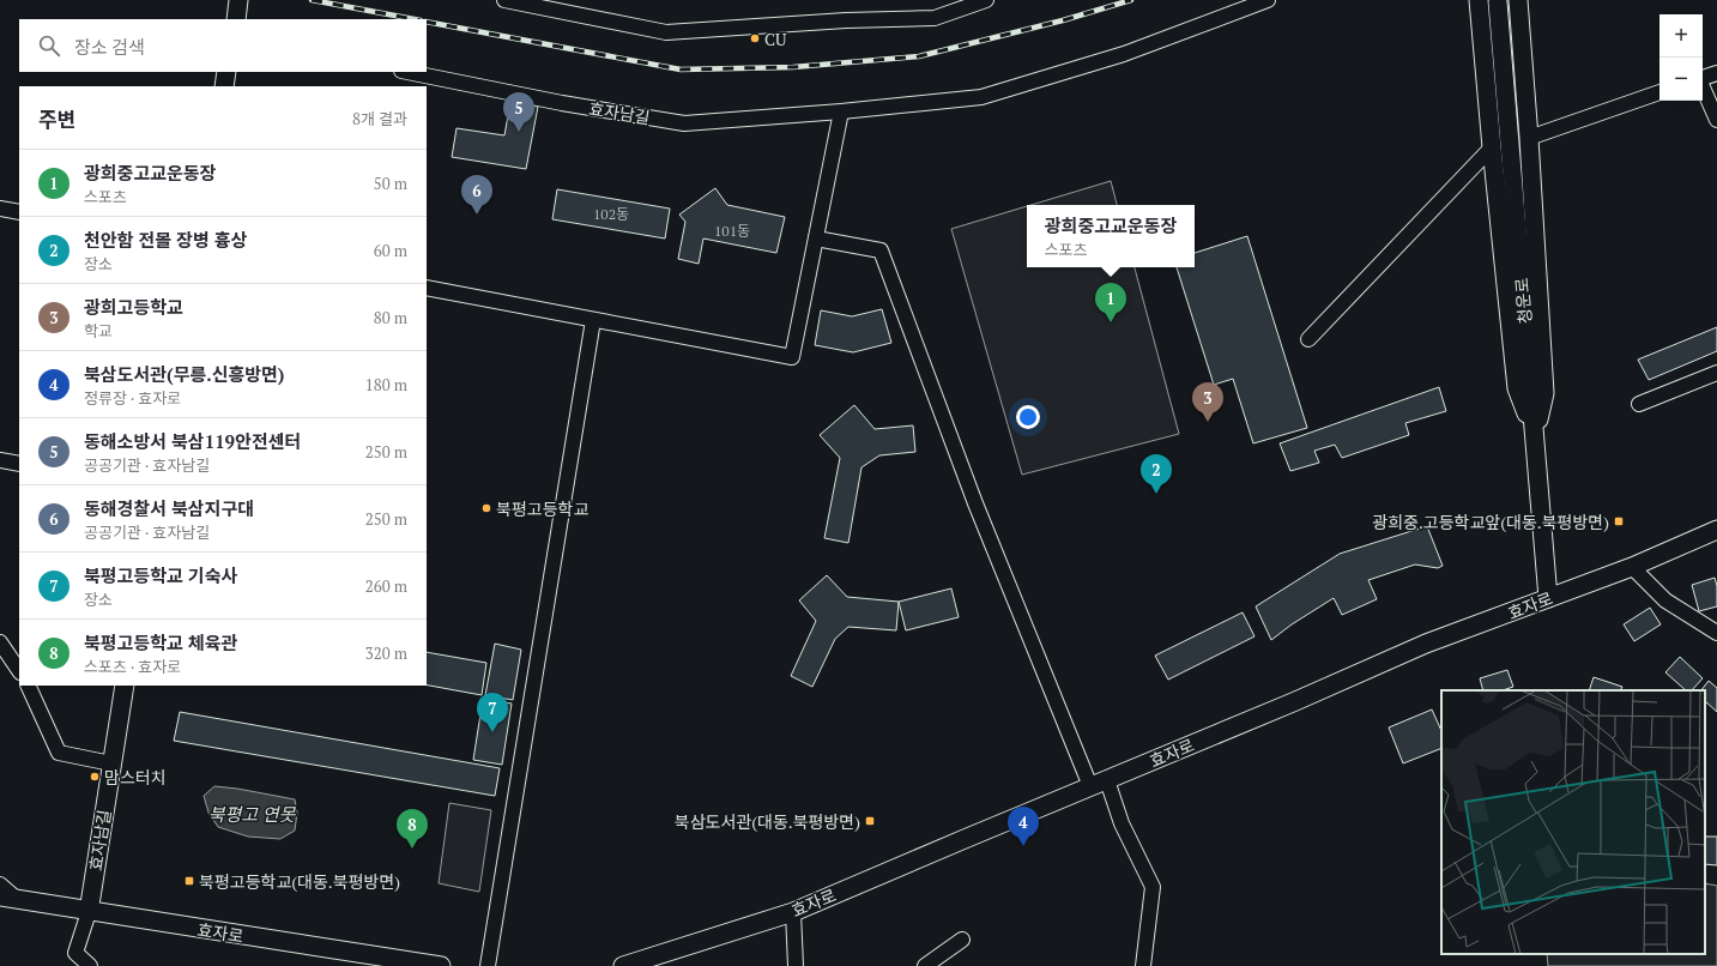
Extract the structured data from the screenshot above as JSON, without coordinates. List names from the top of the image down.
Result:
{
  "streets": {
    "street": ["효자남길", "청운로", "효자로"]
  },
  "crossings": [
    ["효자남길", "효자로"],
    ["청운로", "효자로"]
  ],
  "water": ["북평고 연못"],
  "places": {
    "other": ["CU", "북평고등학교", "맘스터치"],
    "transit": ["광희중.고등학교앞(대동.북평방면)", "북삼도서관(대동.북평방면)", "북평고등학교(대동.북평방면)"]
  },
  "house_numbers": ["102동", "101동"],
  "page": {
    "map_buttons": ["+", "−"],
    "search": "장소 검색",
    "heading": ["주변", "8개 결과"],
    "pins": [
      "5",
      "6",
      "1",
      "3",
      "2",
      "7",
      "4",
      "8"
    ],
    "list": [
      {
        "mark": "1",
        "name": "광희중고교운동장",
        "note": "스포츠",
        "value": "50 m"
      },
      {
        "mark": "2",
        "name": "천안함 전몰 장병 흉상",
        "note": "장소",
        "value": "60 m"
      },
      {
        "mark": "3",
        "name": "광희고등학교",
        "note": "학교",
        "value": "80 m"
      },
      {
        "mark": "4",
        "name": "북삼도서관(무릉.신흥방면)",
        "note": "정류장 · 효자로",
        "value": "180 m"
      },
      {
        "mark": "5",
        "name": "동해소방서 북삼119안전센터",
        "note": "공공기관 · 효자남길",
        "value": "250 m"
      },
      {
        "mark": "6",
        "name": "동해경찰서 북삼지구대",
        "note": "공공기관 · 효자남길",
        "value": "250 m"
      },
      {
        "mark": "7",
        "name": "북평고등학교 기숙사",
        "note": "장소",
        "value": "260 m"
      },
      {
        "mark": "8",
        "name": "북평고등학교 체육관",
        "note": "스포츠 · 효자로",
        "value": "320 m"
      }
    ],
    "popup": ["광희중고교운동장", "스포츠"]
  }
}
